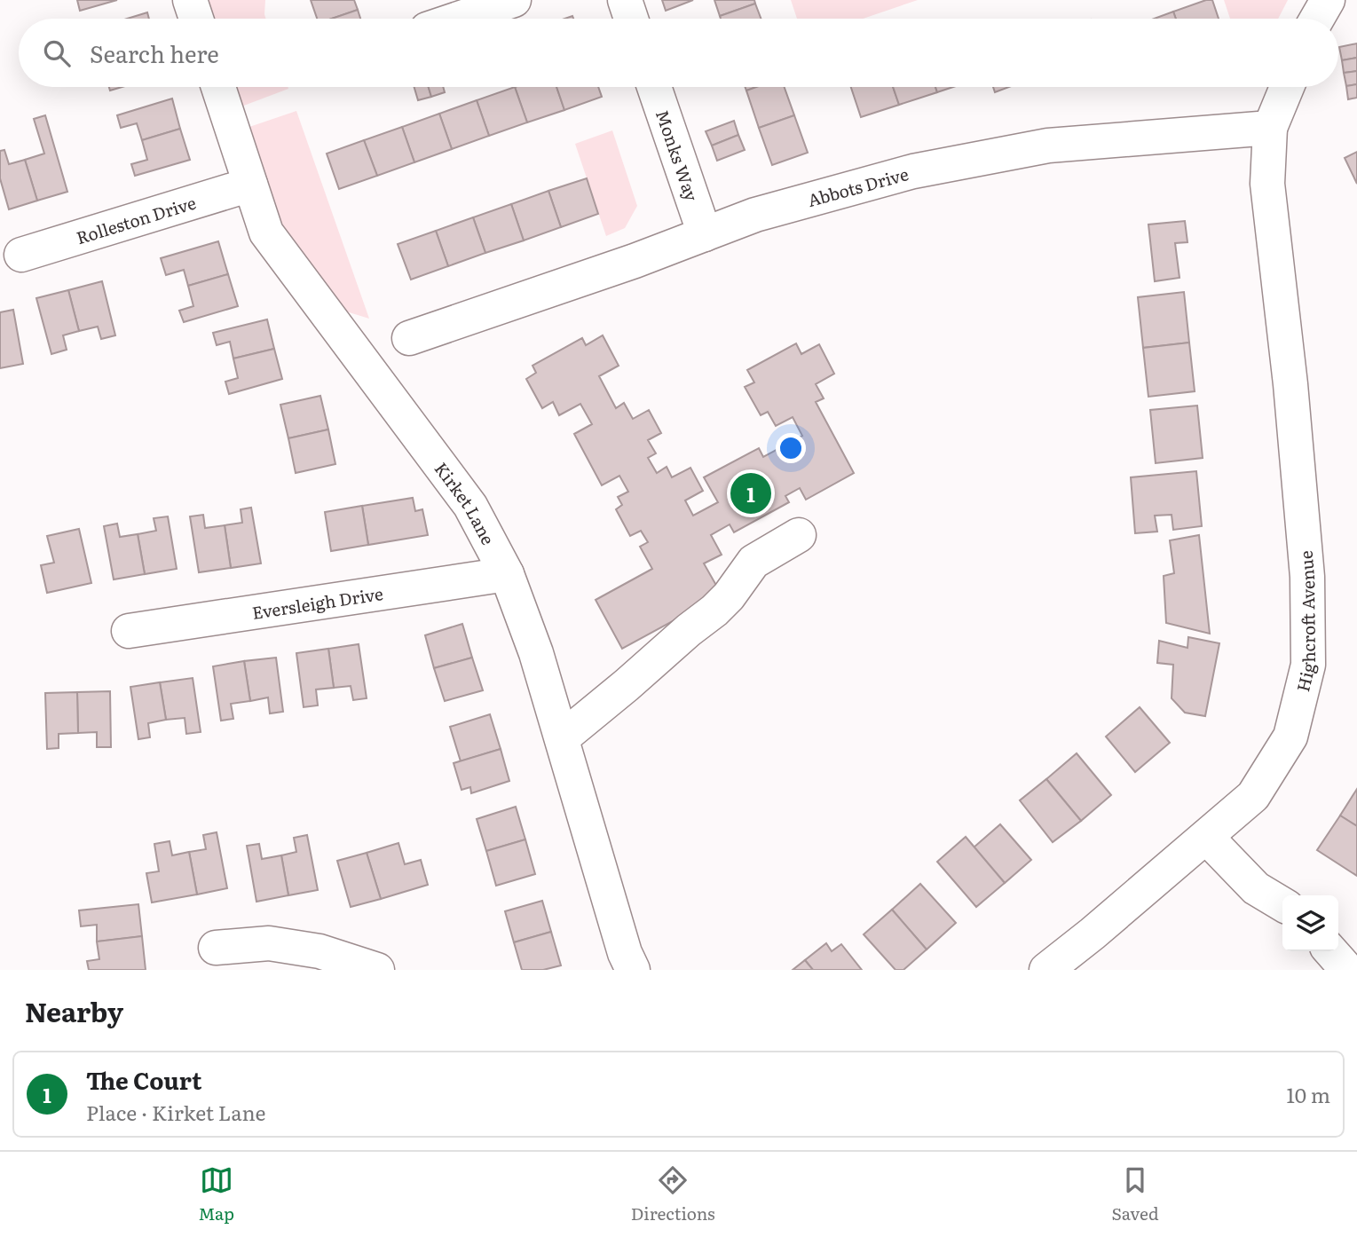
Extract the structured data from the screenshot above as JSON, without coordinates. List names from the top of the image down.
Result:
{
  "streets": {
    "street": [
      "Monks Way",
      "Abbots Drive",
      "Rolleston Drive",
      "Kirket Lane",
      "Eversleigh Drive",
      "Highcroft Avenue"
    ]
  },
  "crossings": [
    ["Monks Way", "Abbots Drive"],
    ["Abbots Drive", "Highcroft Avenue"],
    ["Rolleston Drive", "Kirket Lane"],
    ["Kirket Lane", "Eversleigh Drive"]
  ],
  "page": {
    "search": "Search here",
    "pins": "1",
    "heading": "Nearby",
    "list": [
      {
        "mark": "1",
        "name": "The Court",
        "note": "Place · Kirket Lane",
        "value": "10 m"
      }
    ],
    "nav": ["Map", "Directions", "Saved"]
  }
}
